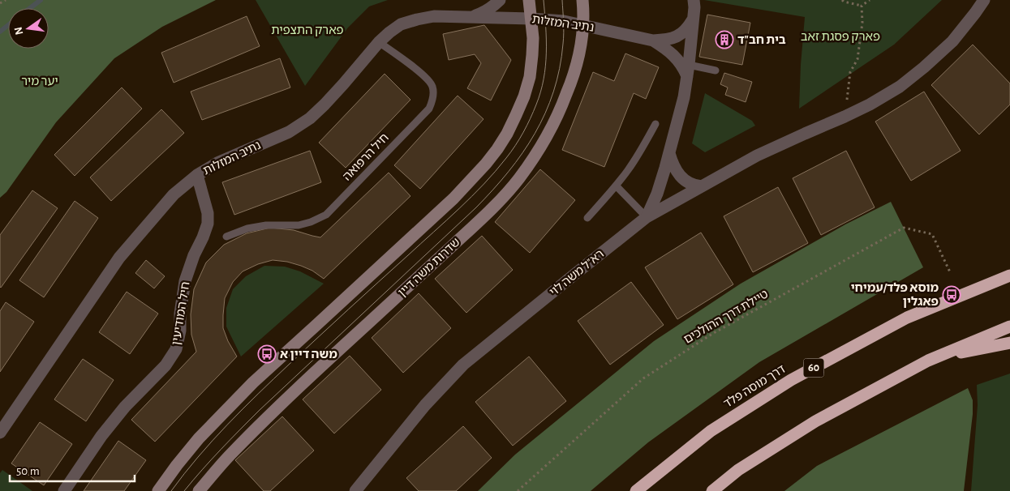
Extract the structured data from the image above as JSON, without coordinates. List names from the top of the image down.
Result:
{
  "streets": {
    "highway": ["60", "דרך מוסה פלד"],
    "street": [
      "נתיב המזלות",
      "שדרות משה דיין",
      "רא\"ל משה לוי",
      "חיל המודיעין"
    ],
    "lane": ["חיל הרפואה"],
    "path": ["טיילת דרך ההולכים"]
  },
  "crossings": [
    ["נתיב המזלות", "חיל הרפואה"],
    ["נתיב המזלות", "שדרות משה דיין"],
    ["נתיב המזלות", "חיל המודיעין"]
  ],
  "parks": ["פארק התצפית", "פארק פסגת זאב", "יער מיר"],
  "places": {
    "building": ["בית חב\"ד"],
    "bus stop": ["מוסא פלד/עמיחי פאגלין", "משה דיין א"]
  },
  "scale_bar": "50 m",
  "north": "left"
}
